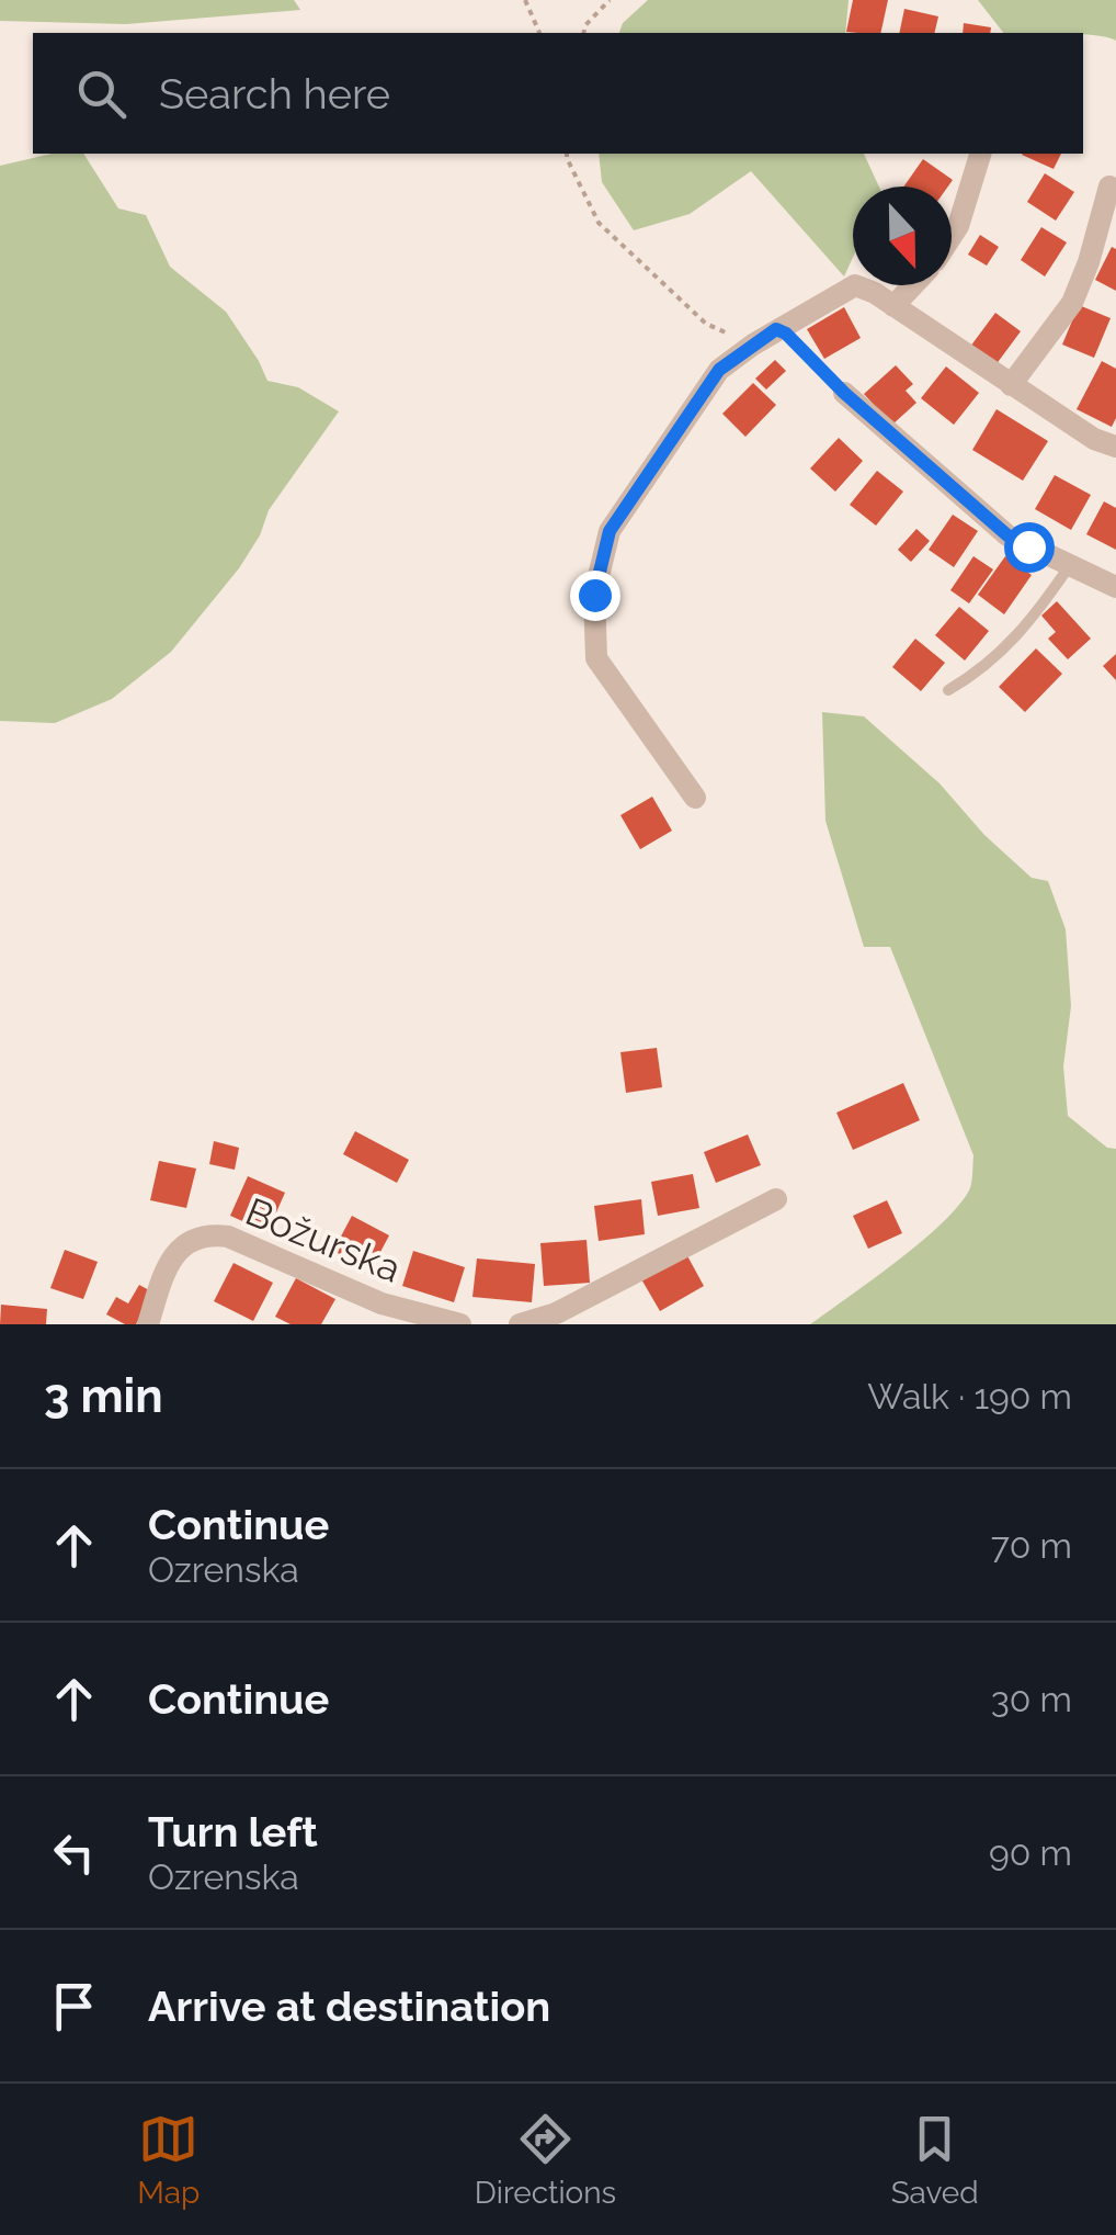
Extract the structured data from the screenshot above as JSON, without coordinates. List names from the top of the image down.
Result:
{
  "streets": {
    "street": ["Božurska"]
  },
  "north": "bottom",
  "page": {
    "search": "Search here",
    "heading": ["3 min", "Walk · 190 m"],
    "list": [
      ["Continue", "Ozrenska", "70 m"],
      ["Continue", "30 m"],
      ["Turn left", "Ozrenska", "90 m"],
      "Arrive at destination"
    ],
    "nav": ["Map", "Directions", "Saved"]
  }
}
